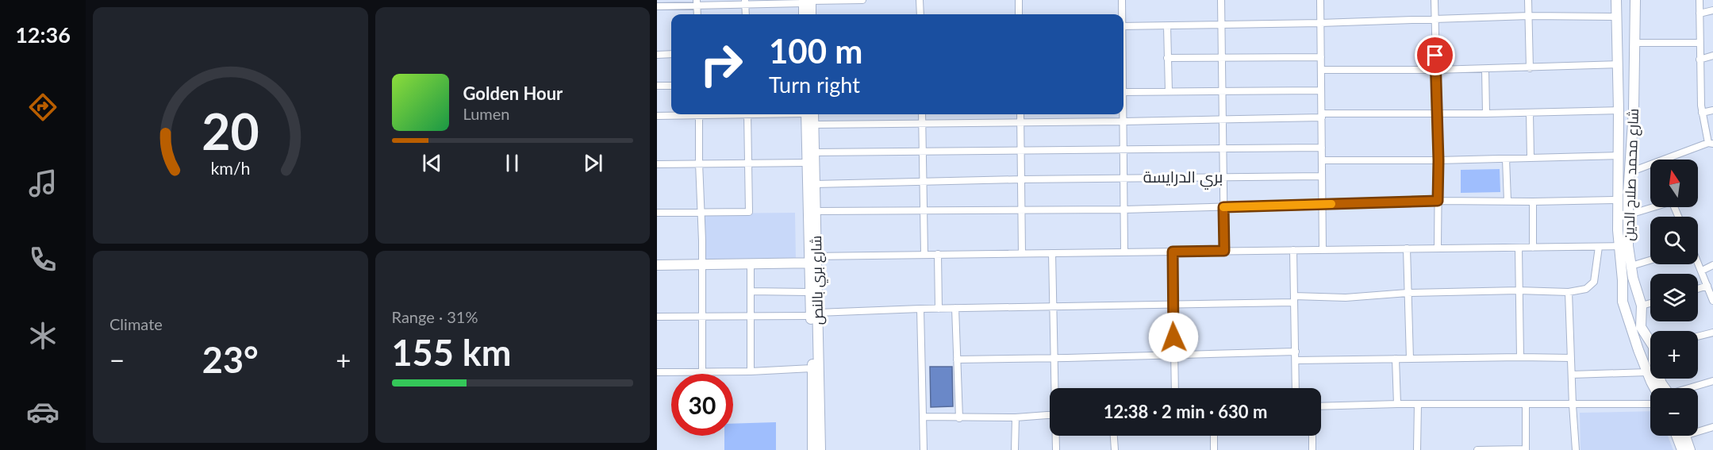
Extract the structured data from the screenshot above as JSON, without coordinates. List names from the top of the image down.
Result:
{
  "streets": {
    "main road": ["شارع محمد صلاح الدين", "شارع بري بالنص"]
  },
  "districts": ["بري الدرايسة"],
  "north": "top",
  "page": {
    "tabs": "12:36",
    "turn": ["100 m", "Turn right"],
    "song": ["Golden Hour", "Lumen"],
    "map_buttons": ["+", "−"],
    "tile": [
      "Climate",
      ["Range · 31%", "155 km"]
    ],
    "heat": ["−", "23°", "+"],
    "limit": "30",
    "trip": "12:38 · 2 min · 630 m",
    "gauge": ["20", "km/h"]
  }
}
